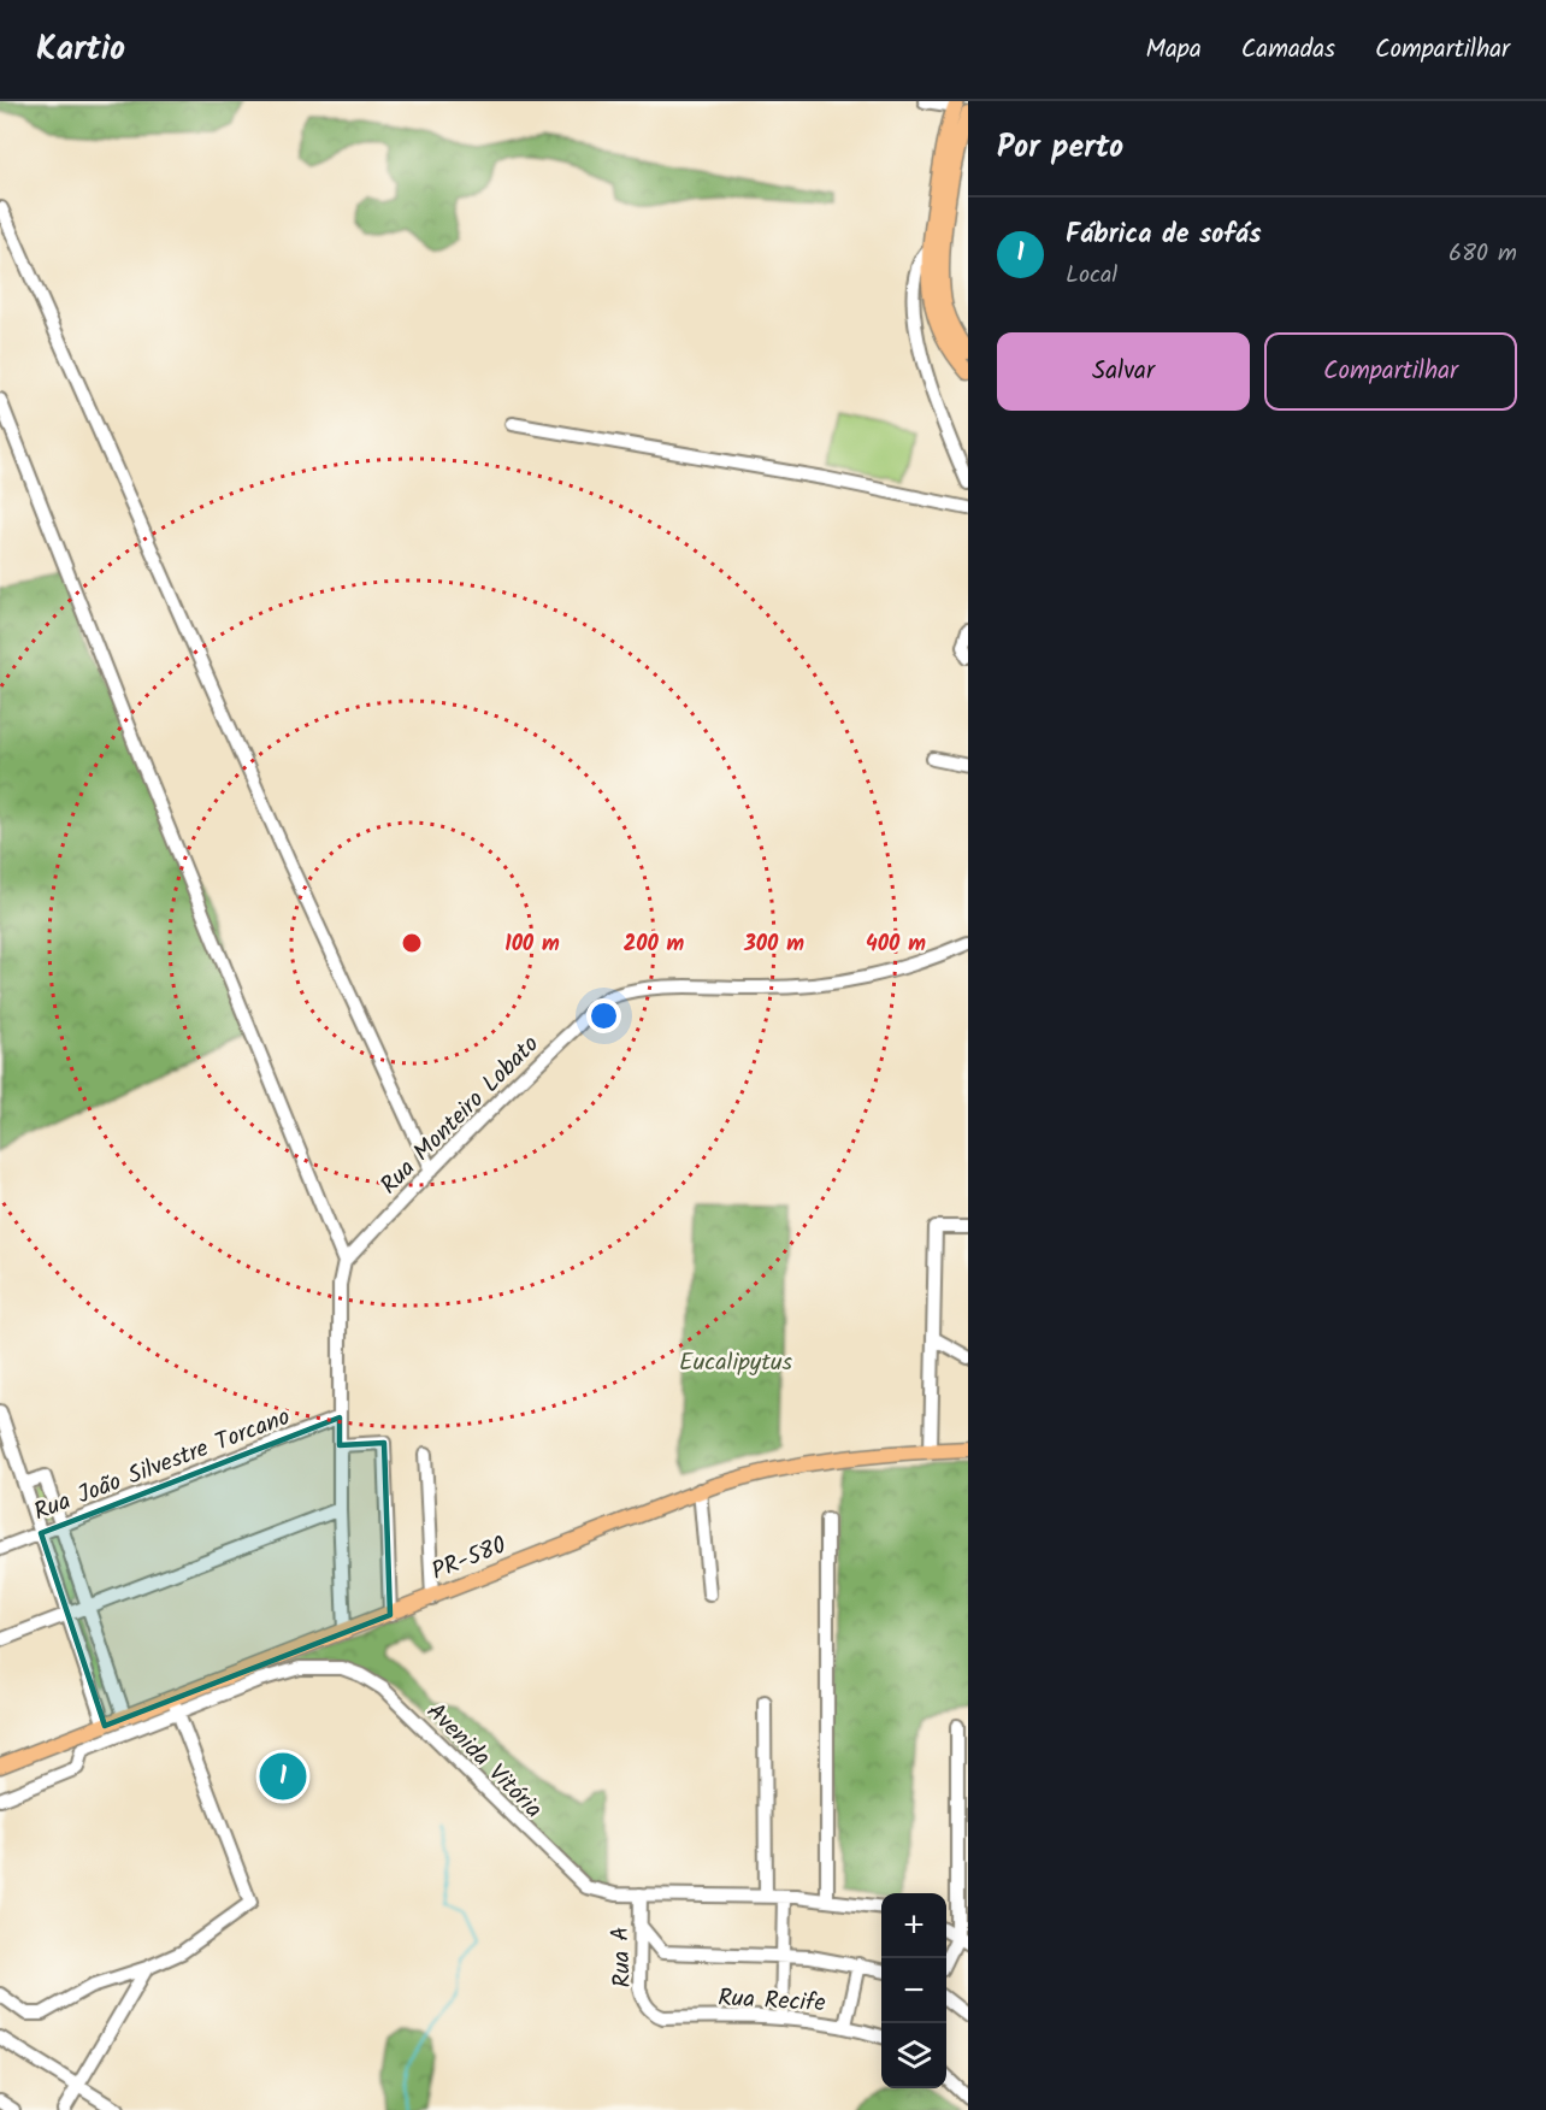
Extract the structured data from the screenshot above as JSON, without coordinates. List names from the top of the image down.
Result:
{
  "streets": {
    "main road": ["PR-580"],
    "street": [
      "Rua Monteiro Lobato",
      "Rua João Silvestre Torcano",
      "Avenida Vitória",
      "Rua A",
      "Rua Recife"
    ]
  },
  "crossings": [
    ["PR-580", "Avenida Vitória"],
    ["Avenida Vitória", "Rua A"],
    ["Rua A", "Rua Recife"]
  ],
  "parks": ["Eucalipytus"],
  "page": {
    "header": "Kartio",
    "nav": ["Mapa", "Camadas", "Compartilhar"],
    "heading": "Por perto",
    "list": [
      {
        "mark": "1",
        "name": "Fábrica de sofás",
        "note": "Local",
        "value": "680 m"
      }
    ],
    "buttons": ["Salvar", "Compartilhar"],
    "pins": "1",
    "map_buttons": ["+", "−"]
  },
  "rings": [
    "100 m",
    "200 m",
    "300 m",
    "400 m"
  ]
}
